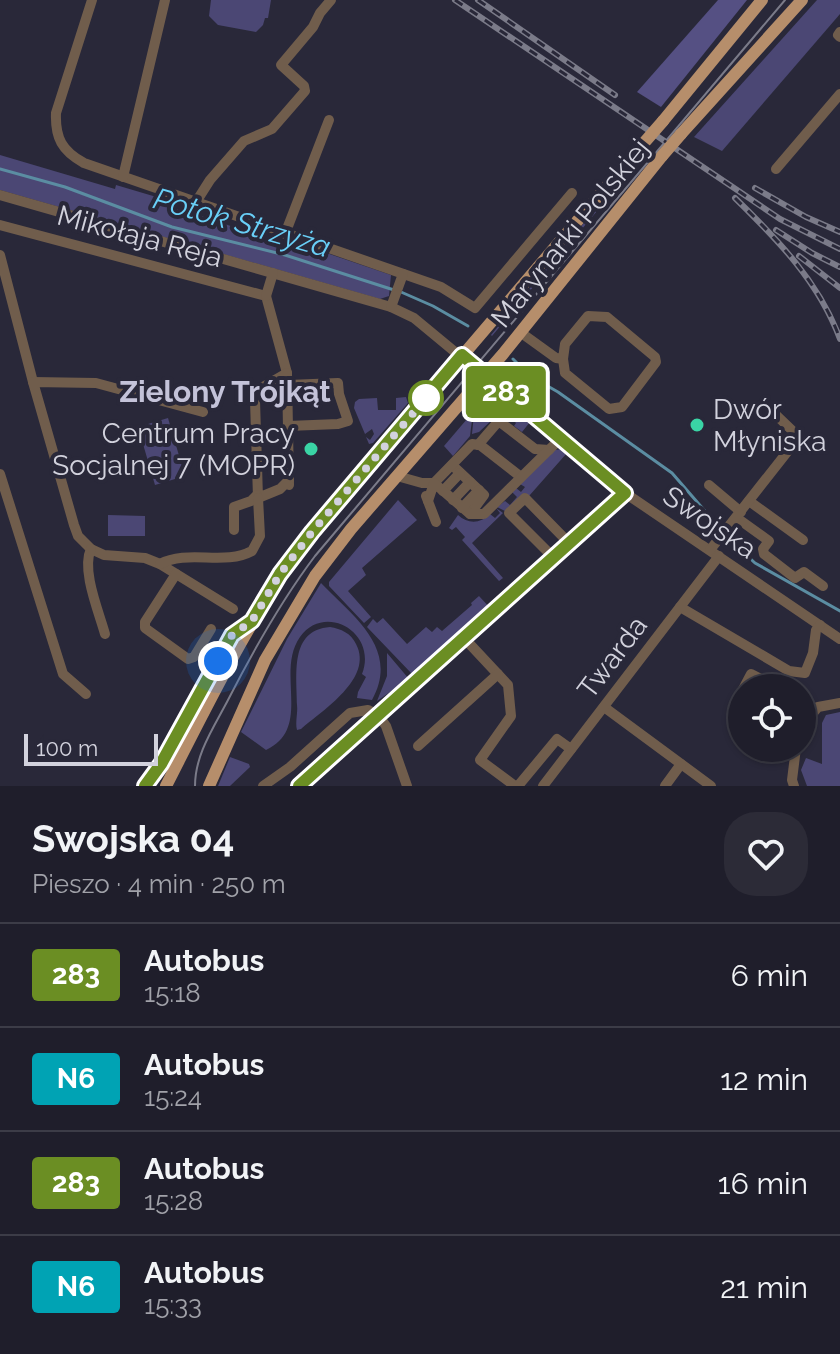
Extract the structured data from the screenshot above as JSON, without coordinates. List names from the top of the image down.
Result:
{
  "streets": {
    "main road": ["Marynarki Polskiej"],
    "street": ["Mikołaja Reja", "Swojska", "Twarda"]
  },
  "crossings": [
    ["Marynarki Polskiej", "Mikołaja Reja"],
    ["Marynarki Polskiej", "Swojska"],
    ["Mikołaja Reja", "Swojska"],
    ["Swojska", "Twarda"]
  ],
  "districts": ["Zielony Trójkąt"],
  "water": ["Potok Strzyża"],
  "places": ["Dwór Młyniska", "Centrum Pracy Socjalnej 7 (MOPR)"],
  "lines": ["bus line 283"],
  "scale_bar": "100 m",
  "page": {
    "on_map": "283",
    "scale": "100 m",
    "heading": ["Swojska 04", "Pieszo · 4 min · 250 m"],
    "list": [
      {
        "mark": "283",
        "name": "Autobus",
        "note": "15:18",
        "value": "6 min"
      },
      {
        "mark": "N6",
        "name": "Autobus",
        "note": "15:24",
        "value": "12 min"
      },
      {
        "mark": "283",
        "name": "Autobus",
        "note": "15:28",
        "value": "16 min"
      },
      {
        "mark": "N6",
        "name": "Autobus",
        "note": "15:33",
        "value": "21 min"
      }
    ]
  }
}
